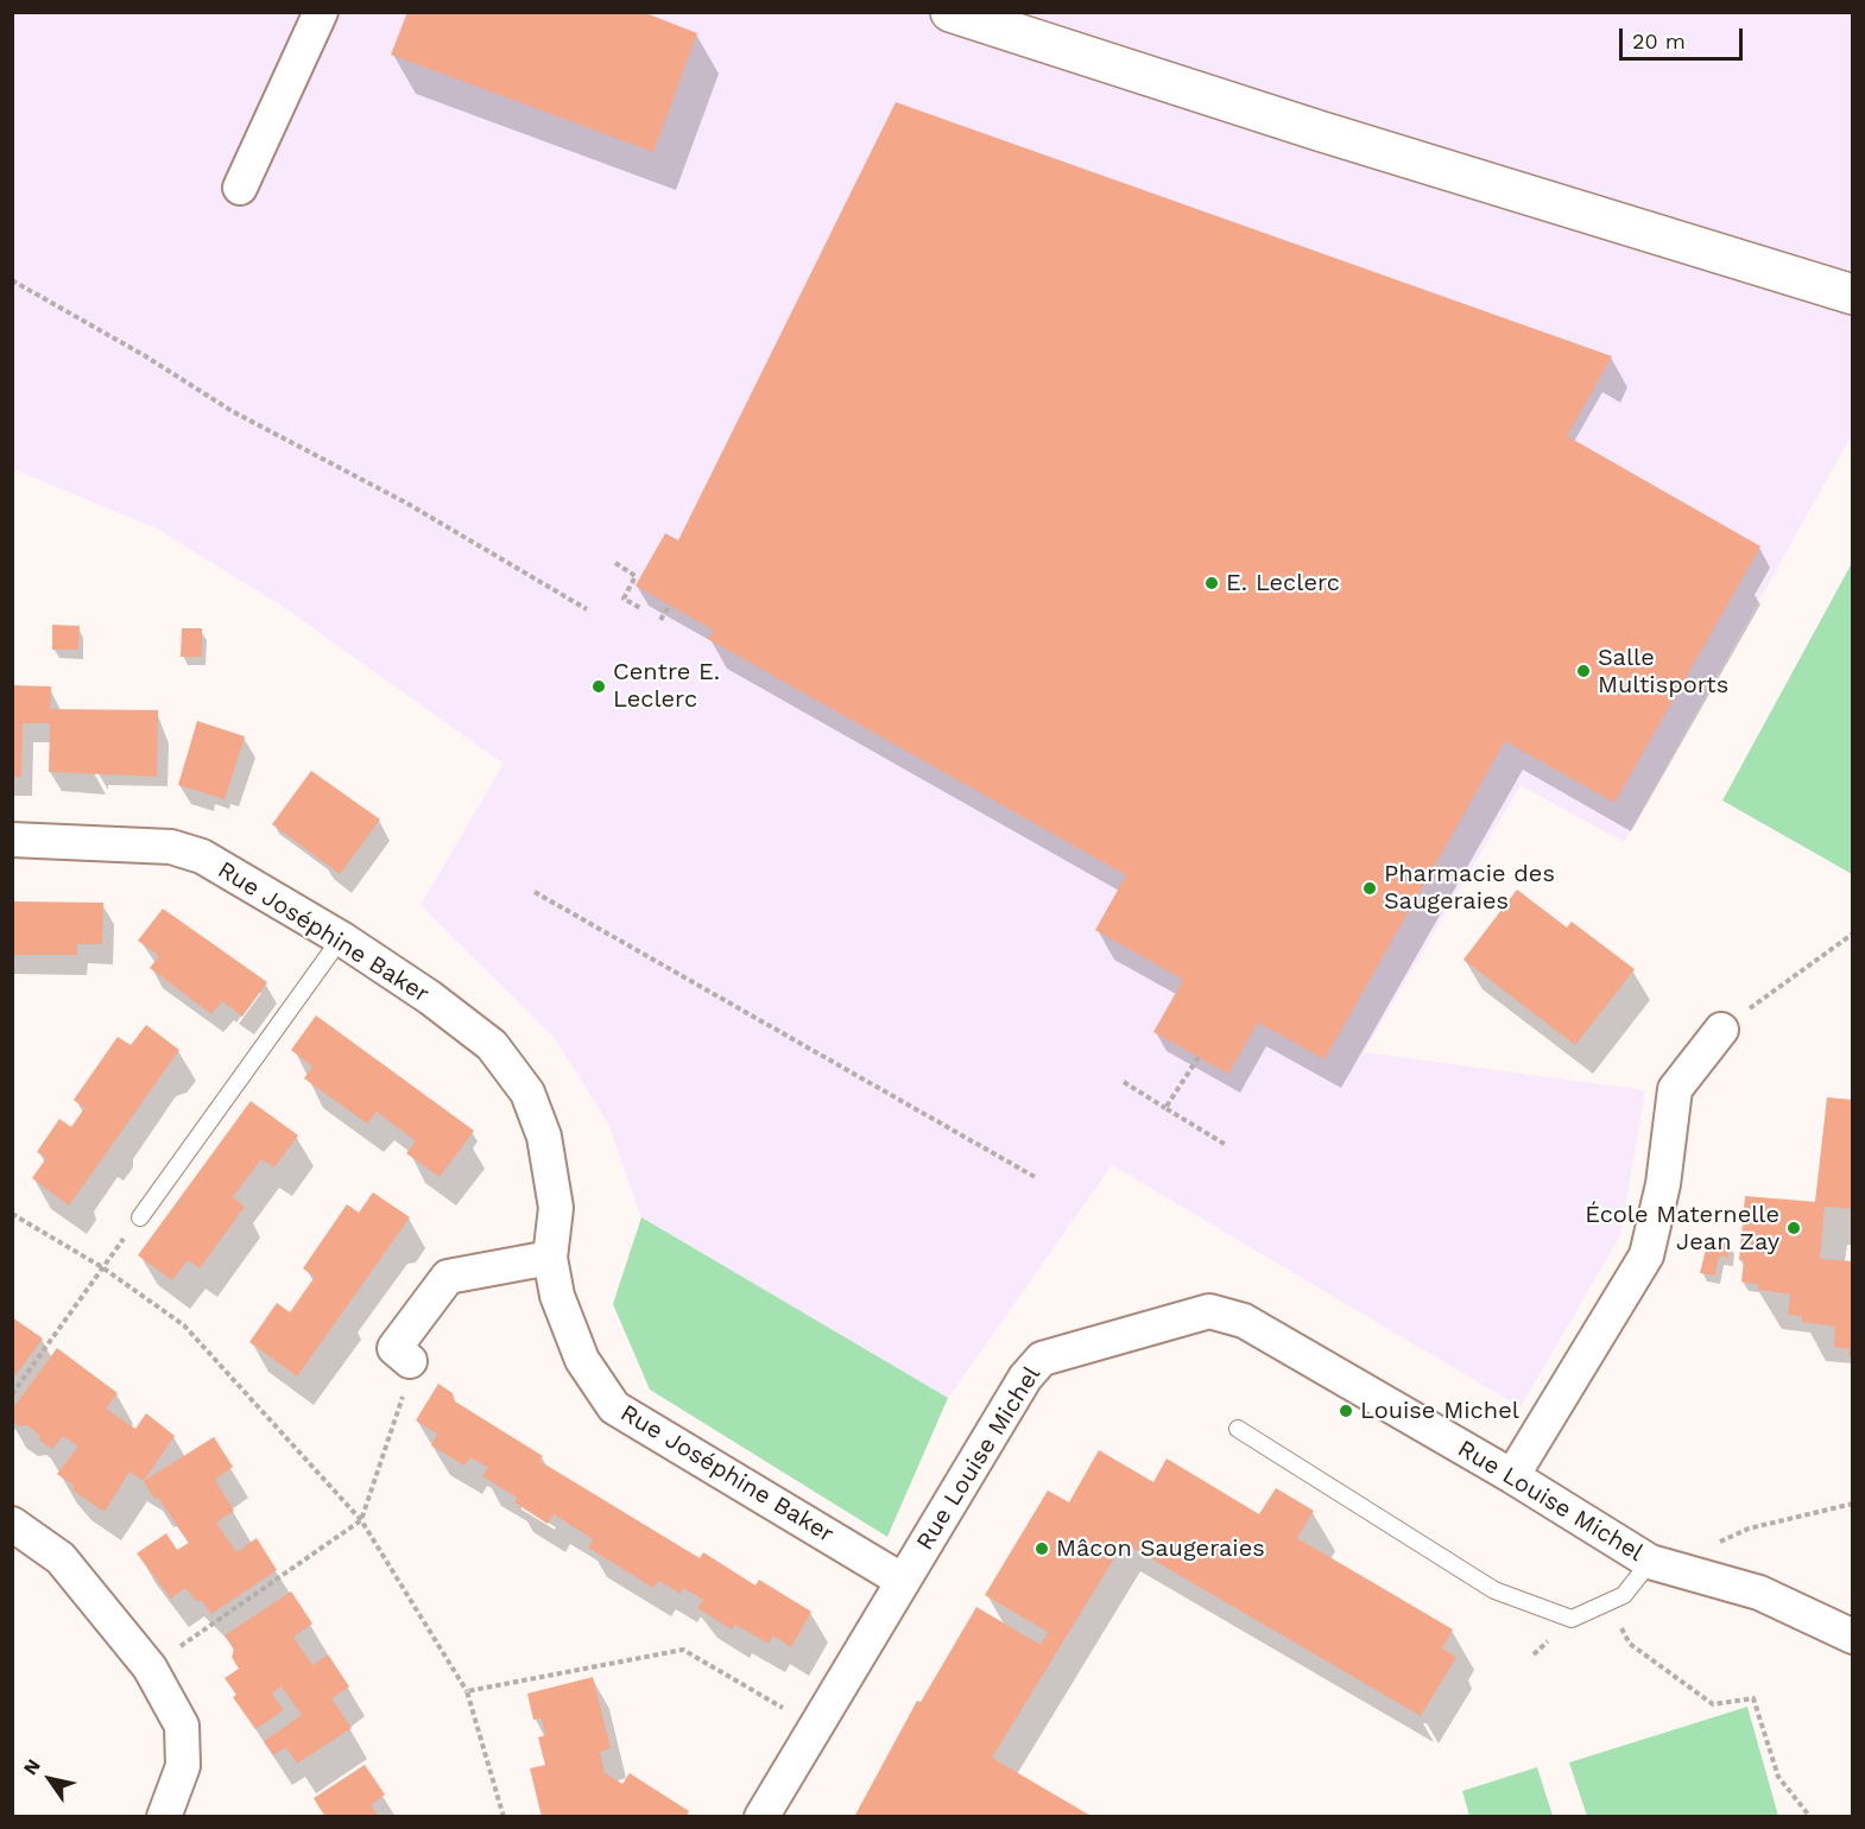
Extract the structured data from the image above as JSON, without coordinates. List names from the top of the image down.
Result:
{
  "streets": {
    "street": ["Rue Joséphine Baker", "Rue Louise Michel"]
  },
  "crossings": [
    ["Rue Joséphine Baker", "Rue Louise Michel"]
  ],
  "places": [
    "E. Leclerc",
    "Salle Multisports",
    "Centre E. Leclerc",
    "Pharmacie des Saugeraies",
    "École Maternelle Jean Zay",
    "Louise Michel",
    "Mâcon Saugeraies"
  ],
  "scale_bar": "20 m",
  "north": "top left"
}
